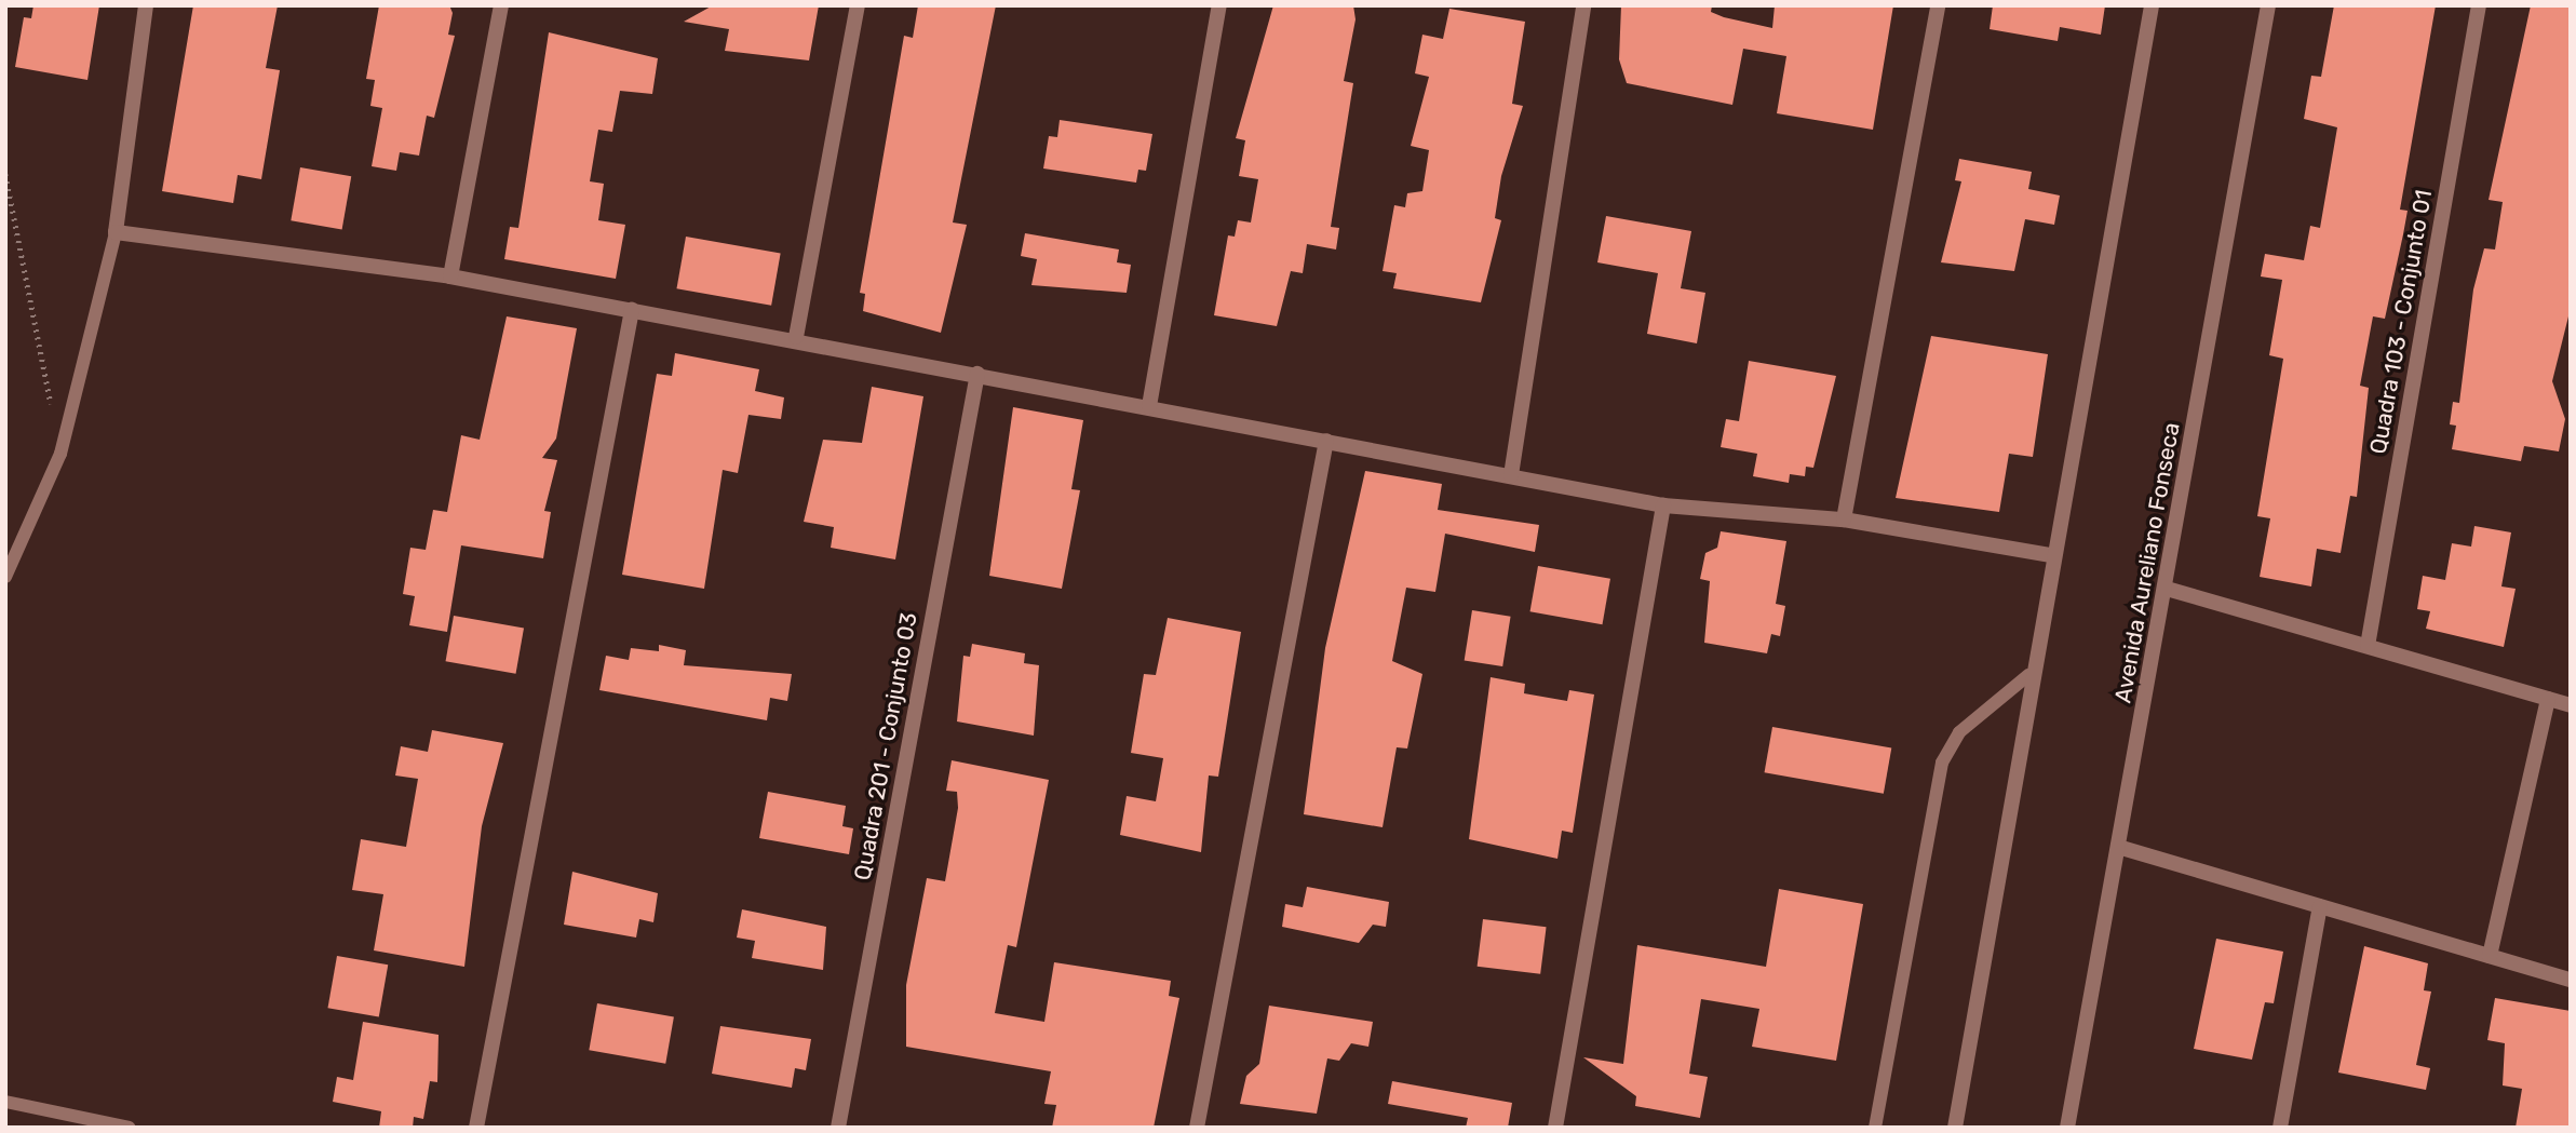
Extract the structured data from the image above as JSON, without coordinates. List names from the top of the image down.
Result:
{
  "streets": {
    "street": ["Quadra 103 - Conjunto 01", "Avenida Aureliano Fonseca", "Quadra 201 - Conjunto 03"]
  }
}
